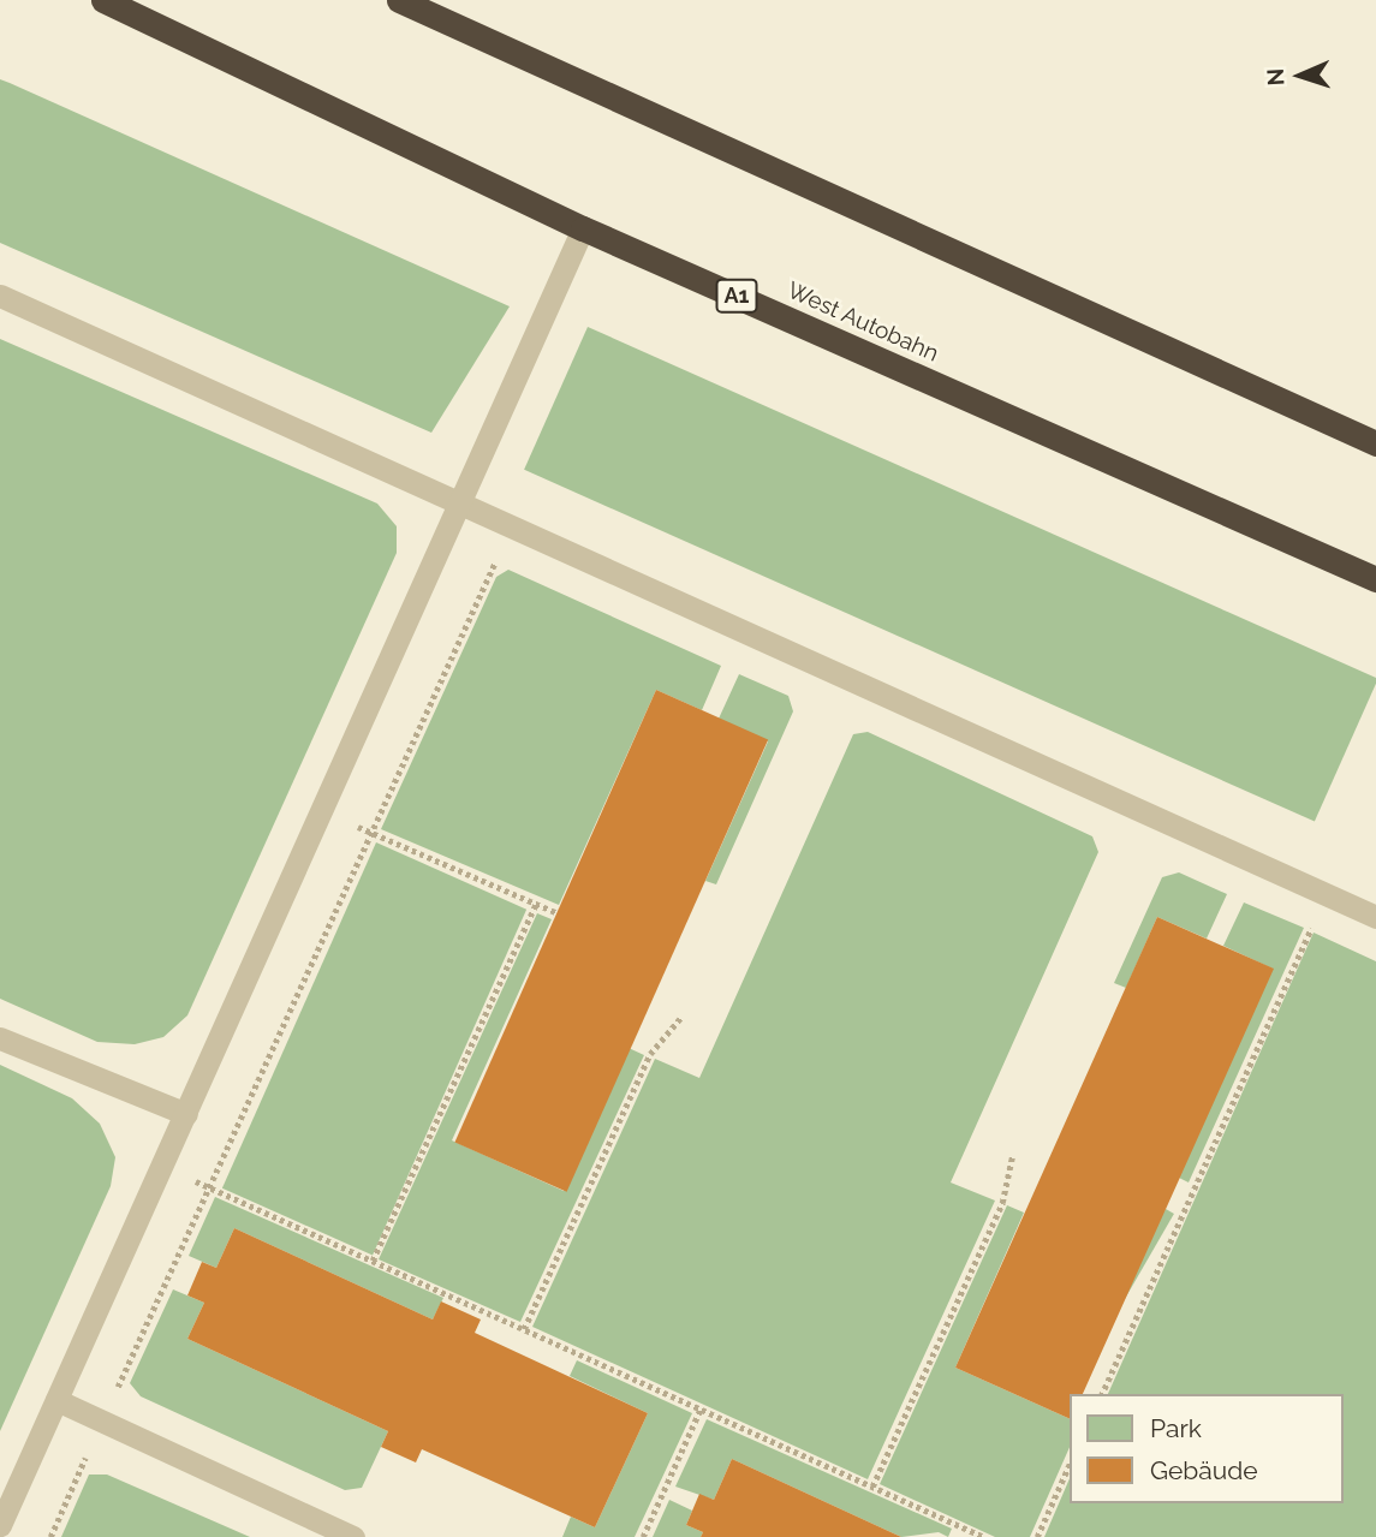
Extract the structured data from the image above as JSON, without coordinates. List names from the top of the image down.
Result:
{
  "streets": {
    "highway": ["A1", "West Autobahn"]
  },
  "legend": ["Park", "Gebäude"],
  "north": "left"
}
